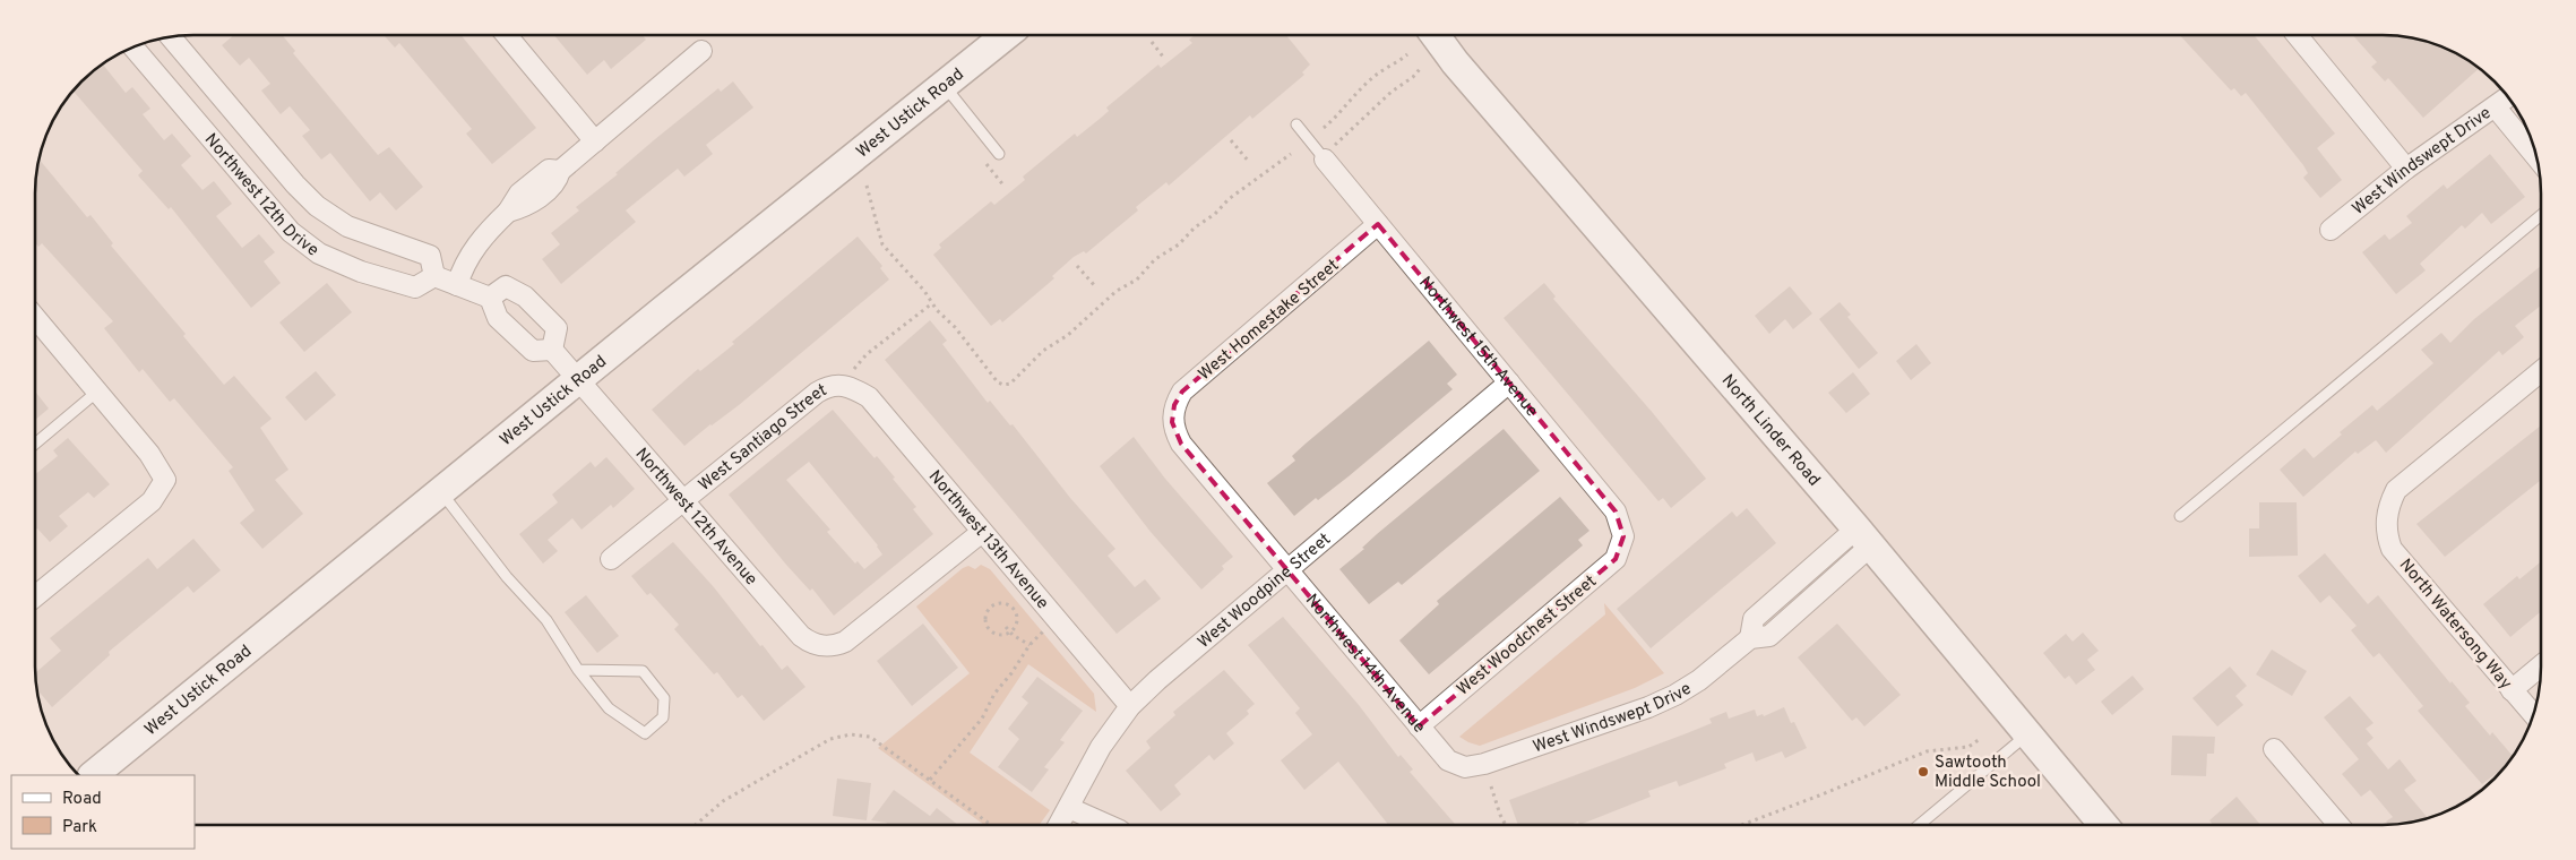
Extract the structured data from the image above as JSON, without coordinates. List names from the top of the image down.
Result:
{
  "streets": {
    "main road": ["West Ustick Road", "North Linder Road"],
    "street": [
      "West Windswept Drive",
      "Northwest 12th Drive",
      "West Homestake Street",
      "Northwest 15th Avenue",
      "West Santiago Street",
      "Northwest 12th Avenue",
      "Northwest 13th Avenue",
      "West Woodpine Street",
      "North Watersong Way",
      "West Woodchest Street",
      "Northwest 14th Avenue"
    ]
  },
  "crossings": [
    ["West Ustick Road", "Northwest 12th Avenue"],
    ["West Windswept Drive", "North Linder Road"],
    ["West Windswept Drive", "Northwest 14th Avenue"],
    ["West Homestake Street", "Northwest 15th Avenue"],
    ["West Homestake Street", "Northwest 14th Avenue"],
    ["Northwest 15th Avenue", "West Woodpine Street"],
    ["Northwest 15th Avenue", "West Woodchest Street"],
    ["West Santiago Street", "Northwest 12th Avenue"],
    ["West Santiago Street", "Northwest 13th Avenue"],
    ["Northwest 12th Avenue", "Northwest 13th Avenue"],
    ["Northwest 13th Avenue", "West Woodpine Street"],
    ["West Woodpine Street", "Northwest 14th Avenue"],
    ["West Woodchest Street", "Northwest 14th Avenue"]
  ],
  "places": ["Sawtooth Middle School"],
  "legend": ["Road", "Park"]
}
